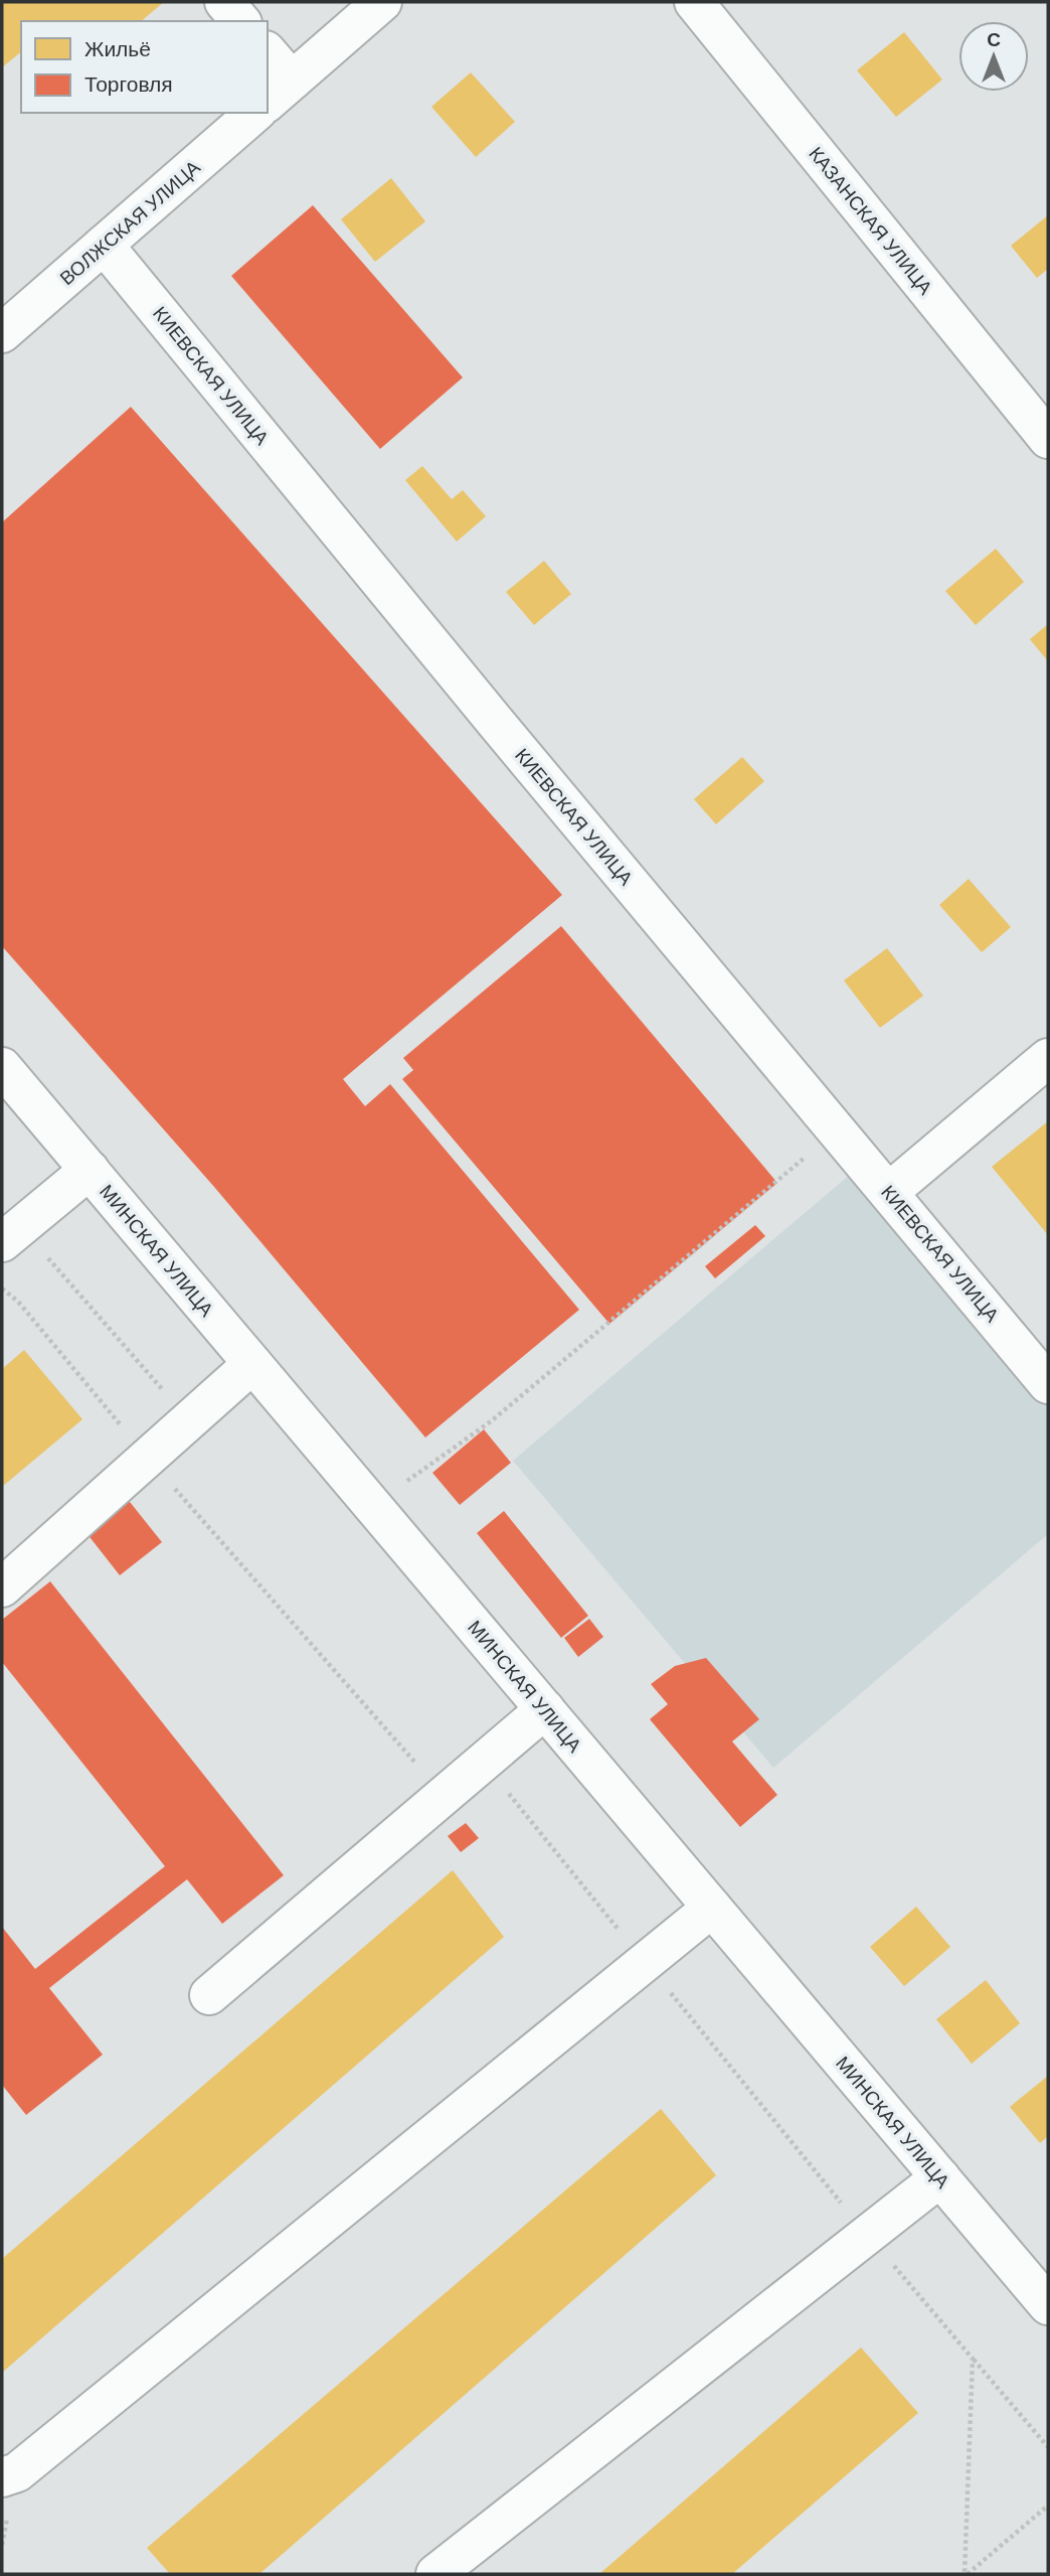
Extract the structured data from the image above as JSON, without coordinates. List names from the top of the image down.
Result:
{
  "streets": {
    "street": [
      "КАЗАНСКАЯ УЛИЦА",
      "ВОЛЖСКАЯ УЛИЦА",
      "КИЕВСКАЯ УЛИЦА",
      "МИНСКАЯ УЛИЦА"
    ]
  },
  "crossings": [
    ["ВОЛЖСКАЯ УЛИЦА", "КИЕВСКАЯ УЛИЦА"]
  ],
  "legend": ["Жильё", "Торговля"],
  "north": "top"
}
